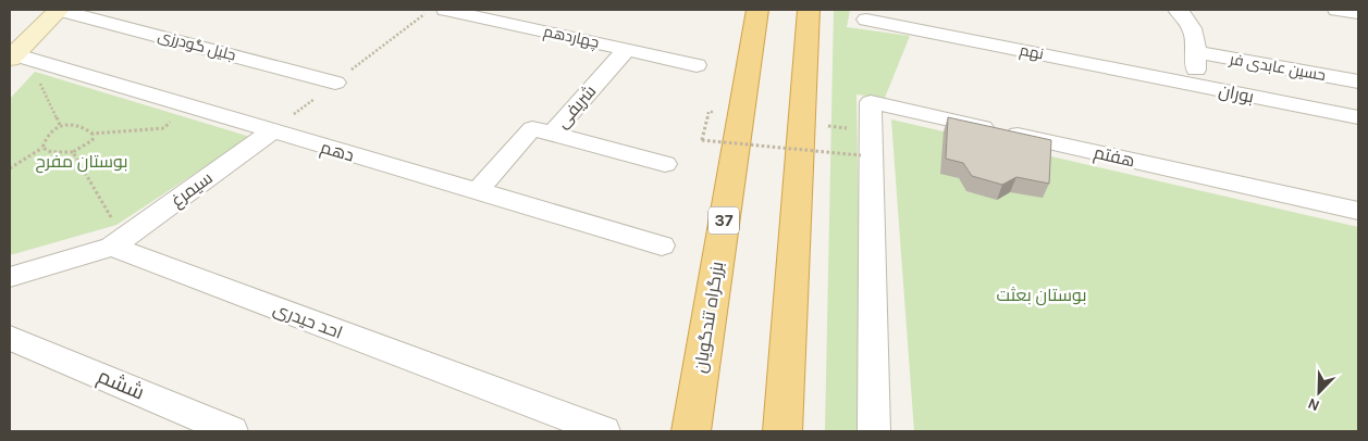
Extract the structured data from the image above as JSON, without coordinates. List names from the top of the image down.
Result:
{
  "streets": {
    "highway": ["37", "بزرگراه تندگویان"],
    "street": [
      "چهاردهم",
      "جلیل گودرزی",
      "نهم",
      "حسین عابدی‌ فر",
      "بوران",
      "شریفی",
      "دهم",
      "هفتم",
      "سیمرغ",
      "احد حیدری",
      "ششم"
    ]
  },
  "crossings": [
    ["چهاردهم", "شریفی"],
    ["نهم", "بوران"],
    ["حسین عابدی‌ فر", "بوران"],
    ["شریفی", "دهم"],
    ["دهم", "سیمرغ"],
    ["سیمرغ", "احد حیدری"]
  ],
  "parks": ["بوستان مفرح", "بوستان بعثت"],
  "north": "bottom left"
}
